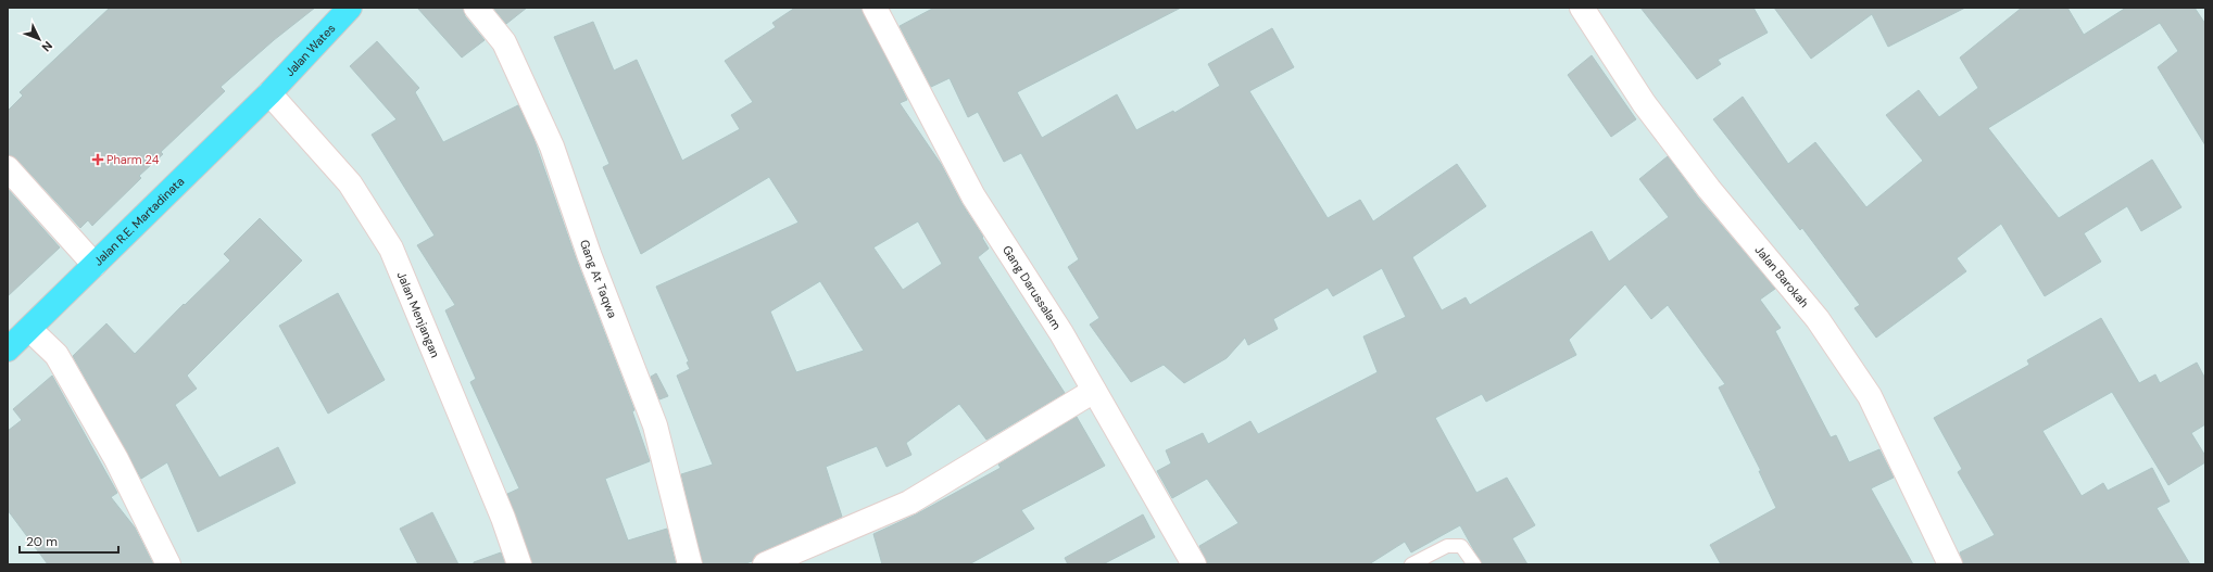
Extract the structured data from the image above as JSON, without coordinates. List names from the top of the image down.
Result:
{
  "streets": {
    "main road": ["Jalan Wates", "Jalan R.E. Martadinata"],
    "street": [
      "Jalan Barokah",
      "Gang At Taqwa",
      "Gang Darussalam",
      "Jalan Menjangan"
    ]
  },
  "crossings": [
    ["Jalan Wates", "Jalan R.E. Martadinata"],
    ["Jalan Wates", "Jalan Menjangan"],
    ["Jalan R.E. Martadinata", "Jalan Menjangan"]
  ],
  "places": {
    "health": ["Pharm 24"]
  },
  "scale_bar": "20 m",
  "north": "bottom right"
}
